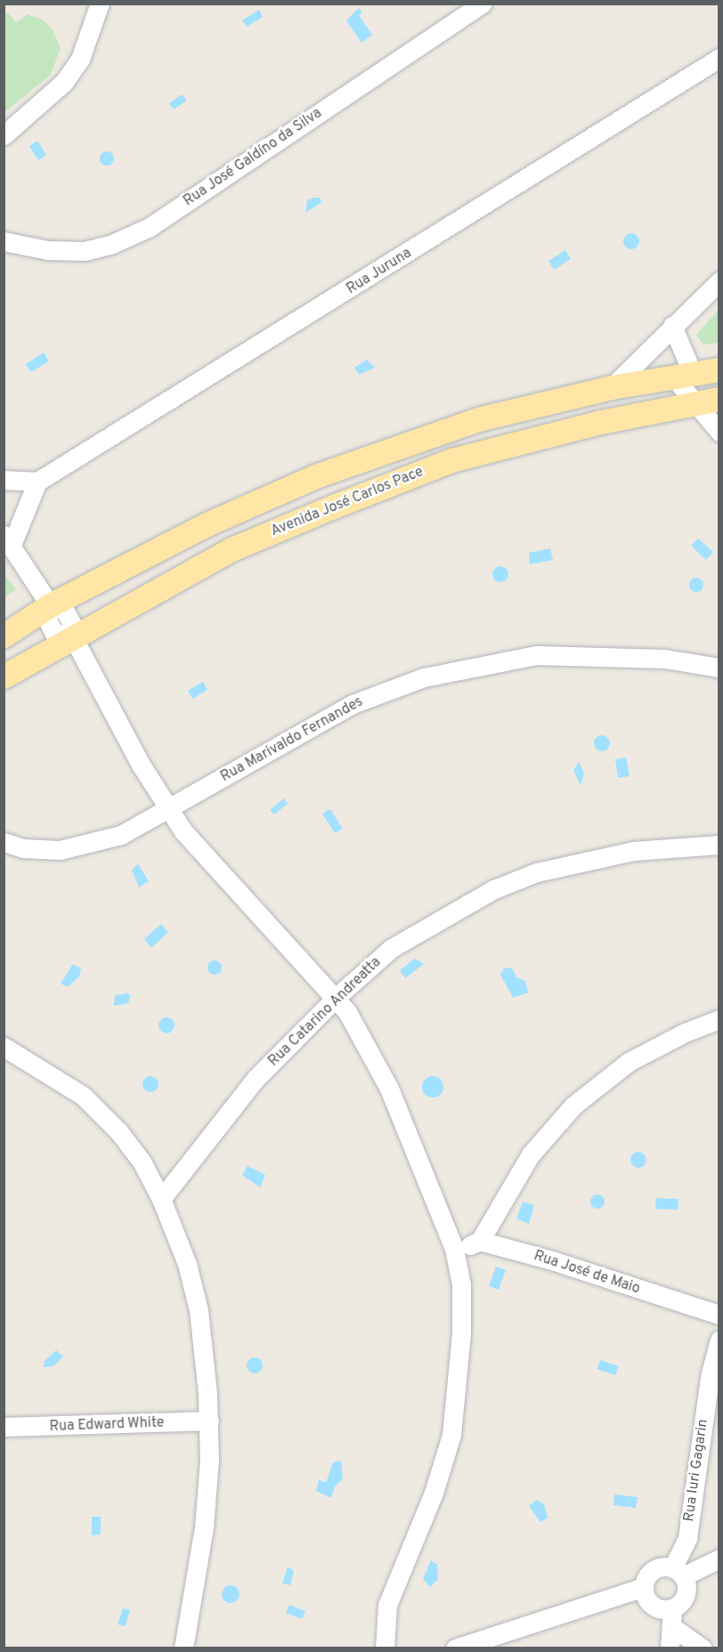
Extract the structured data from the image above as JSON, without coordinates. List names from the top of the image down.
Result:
{
  "streets": {
    "main road": ["Avenida José Carlos Pace"],
    "street": [
      "Rua José Galdíno da Silva",
      "Rua Juruna",
      "Rua Marivaldo Fernandes",
      "Rua Catarino Andreatta",
      "Rua José de Maio",
      "Rua Edward White",
      "Rua Iuri Gagarin"
    ]
  }
}
